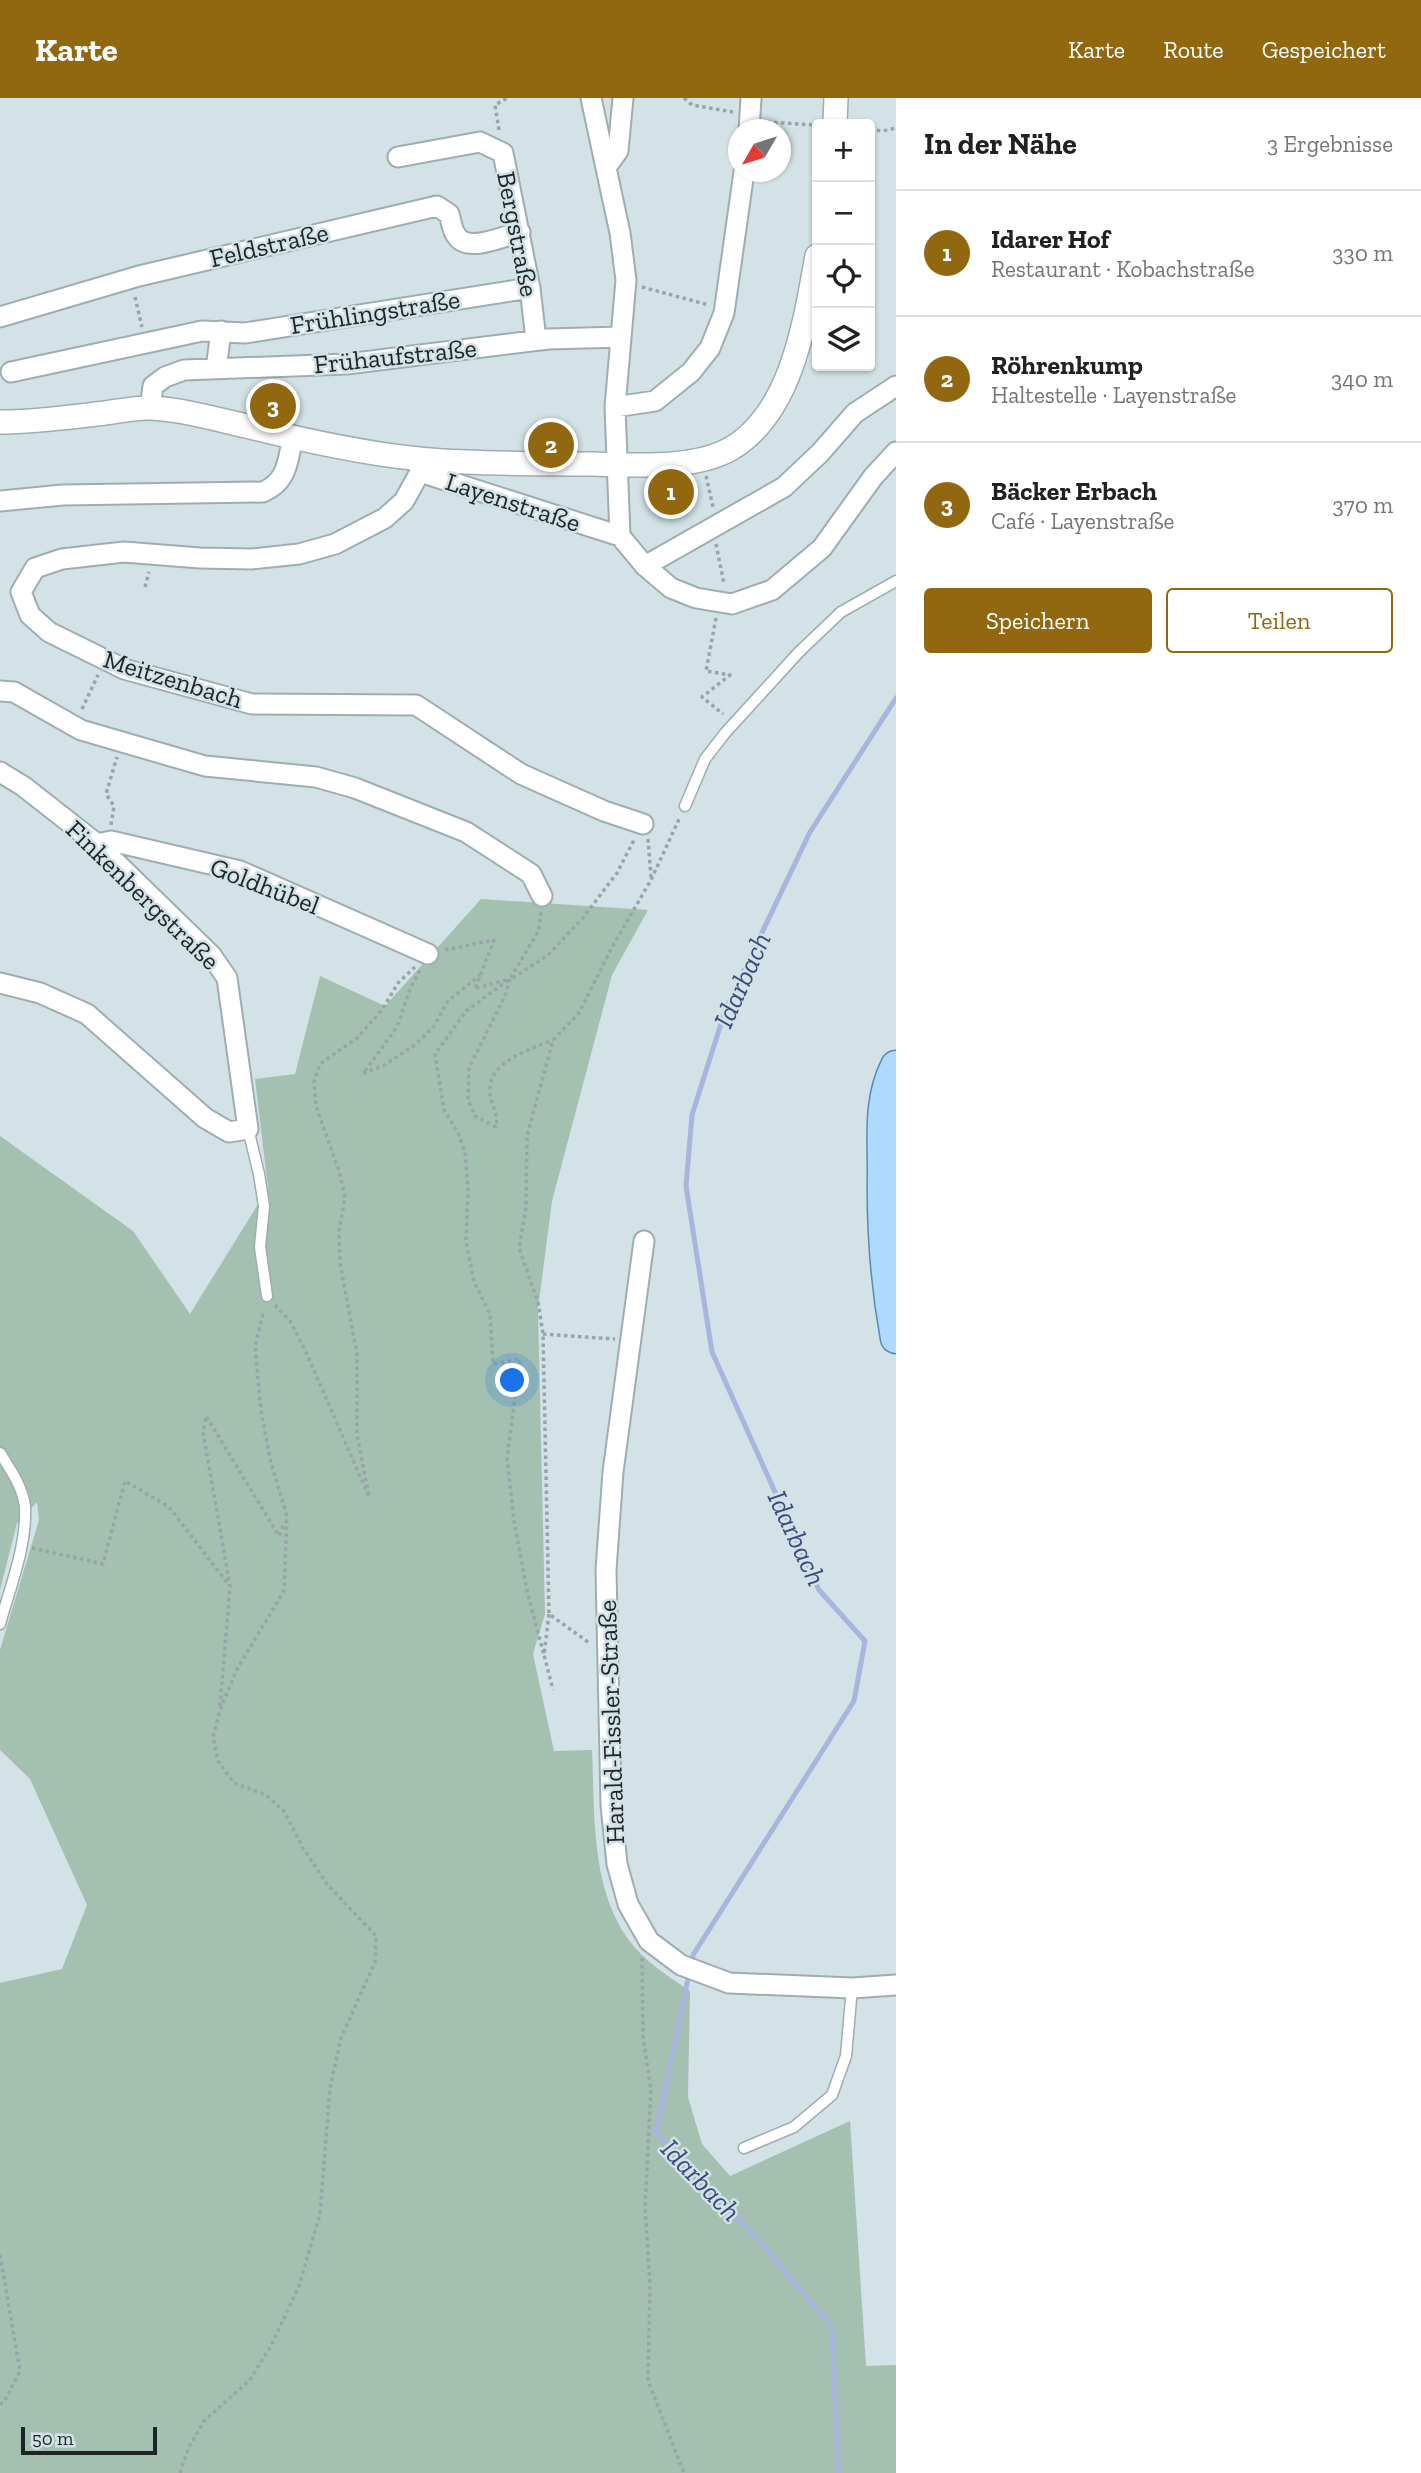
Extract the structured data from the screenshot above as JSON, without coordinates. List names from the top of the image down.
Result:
{
  "streets": {
    "street": [
      "Bergstraße",
      "Feldstraße",
      "Frühlingstraße",
      "Frühaufstraße",
      "Layenstraße",
      "Meitzenbach",
      "Goldhübel",
      "Finkenbergstraße",
      "Harald-Fissler-Straße"
    ]
  },
  "crossings": [
    ["Bergstraße", "Feldstraße"],
    ["Bergstraße", "Frühlingstraße"],
    ["Bergstraße", "Frühaufstraße"],
    ["Frühaufstraße", "Layenstraße"],
    ["Layenstraße", "Meitzenbach"],
    ["Goldhübel", "Finkenbergstraße"]
  ],
  "water": ["Idarbach"],
  "scale_bar": "50 m",
  "north": "bottom left",
  "page": {
    "header": "Karte",
    "nav": ["Karte", "Route", "Gespeichert"],
    "heading": ["In der Nähe", "3 Ergebnisse"],
    "map_buttons": ["+", "−"],
    "list": [
      {
        "mark": "1",
        "name": "Idarer Hof",
        "note": "Restaurant · Kobachstraße",
        "value": "330 m"
      },
      {
        "mark": "2",
        "name": "Röhrenkump",
        "note": "Haltestelle · Layenstraße",
        "value": "340 m"
      },
      {
        "mark": "3",
        "name": "Bäcker Erbach",
        "note": "Café · Layenstraße",
        "value": "370 m"
      }
    ],
    "pins": ["3", "2", "1"],
    "buttons": ["Speichern", "Teilen"],
    "scale": "50 m"
  }
}
